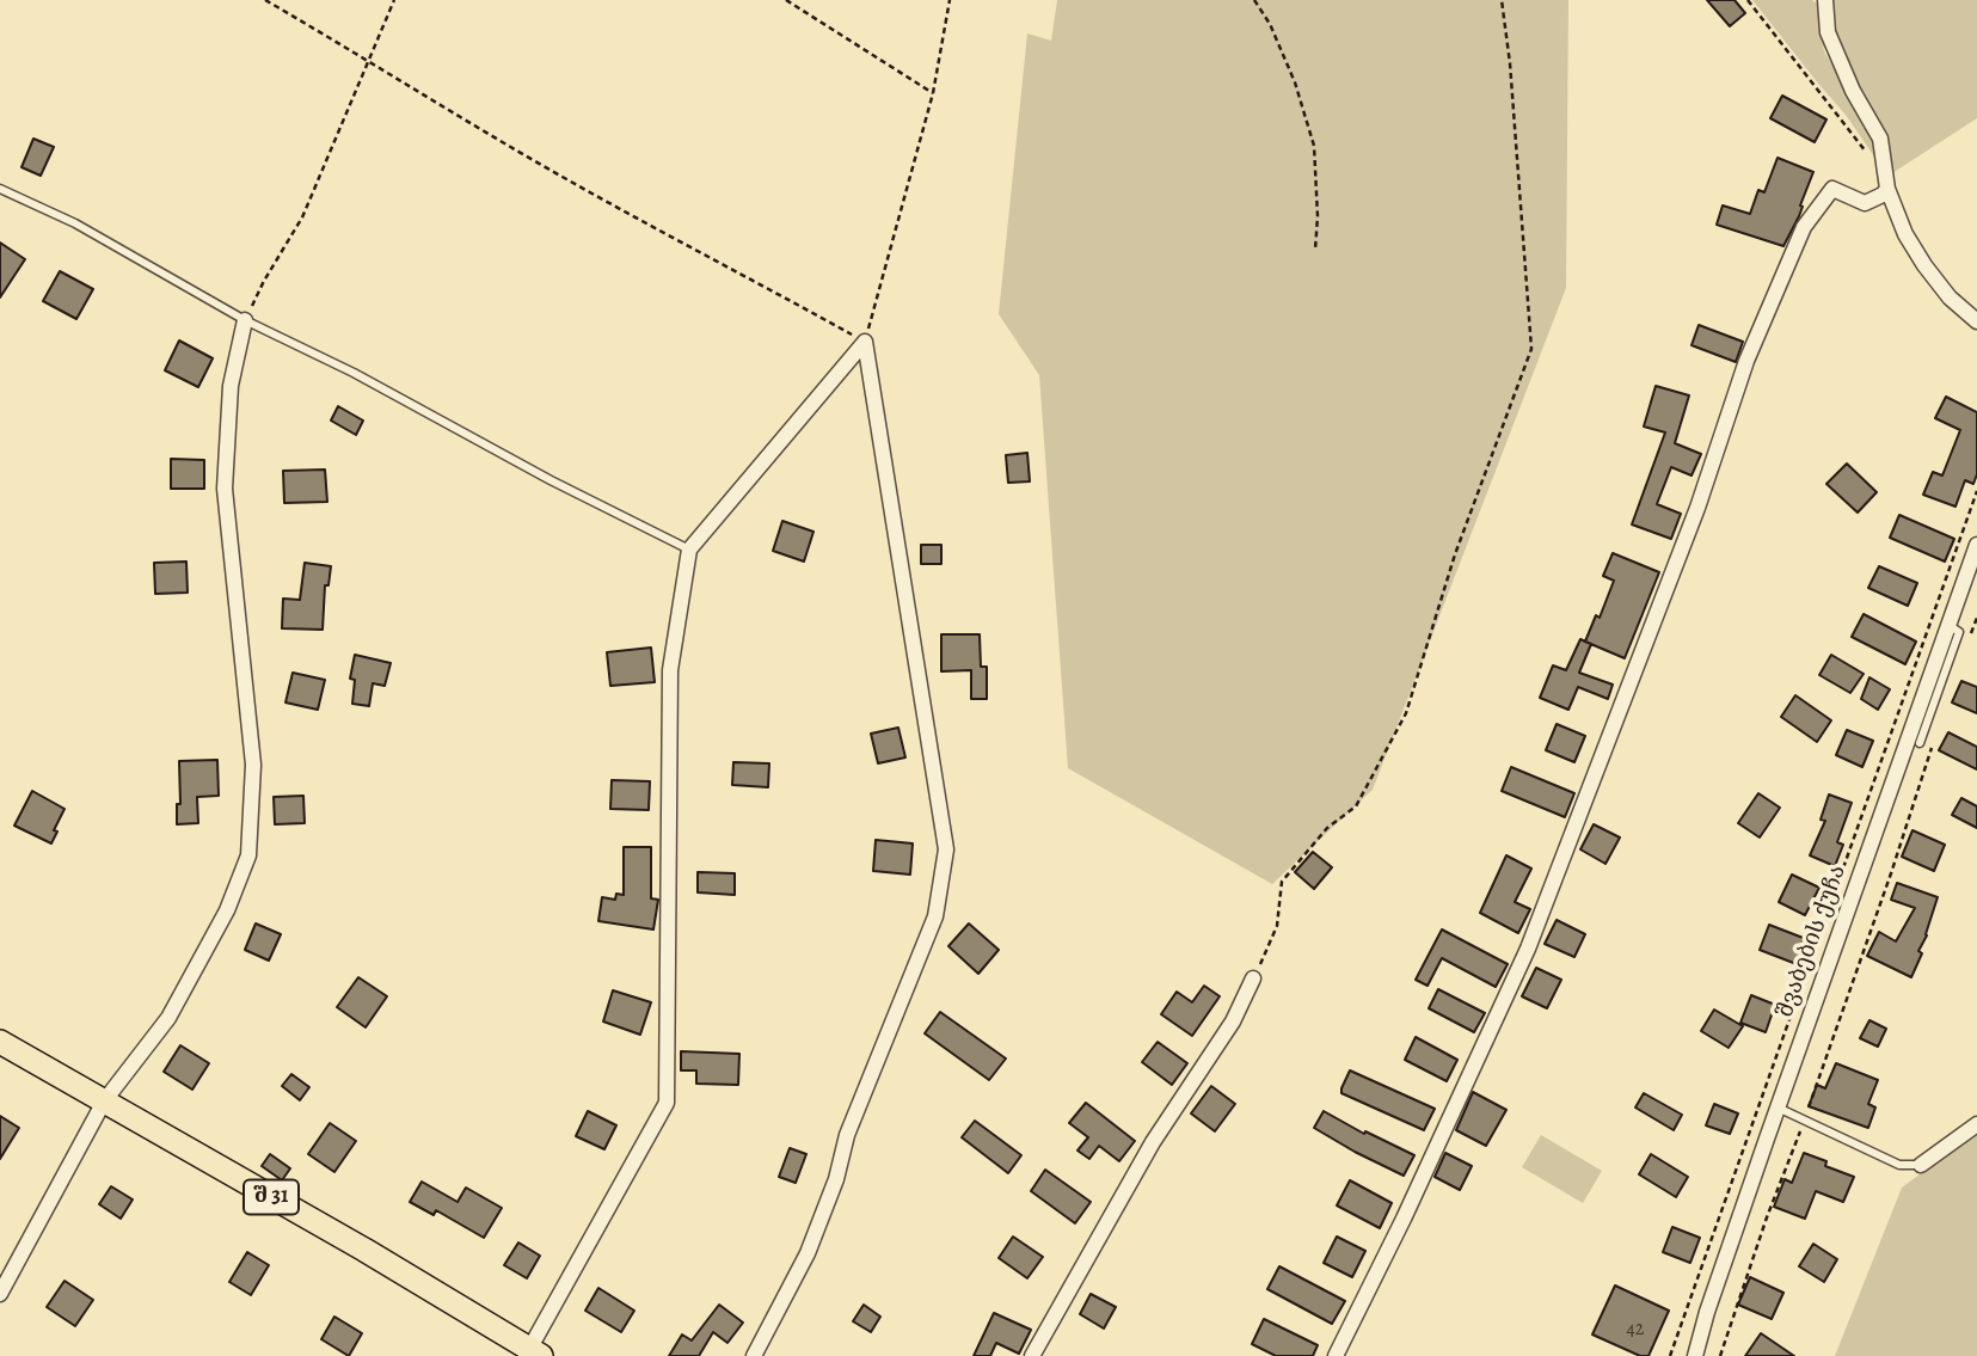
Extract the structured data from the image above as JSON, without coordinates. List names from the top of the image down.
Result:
{
  "streets": {
    "main road": ["შ 31"],
    "street": ["შვაბების ქუჩა"]
  },
  "house_numbers": ["42"]
}
